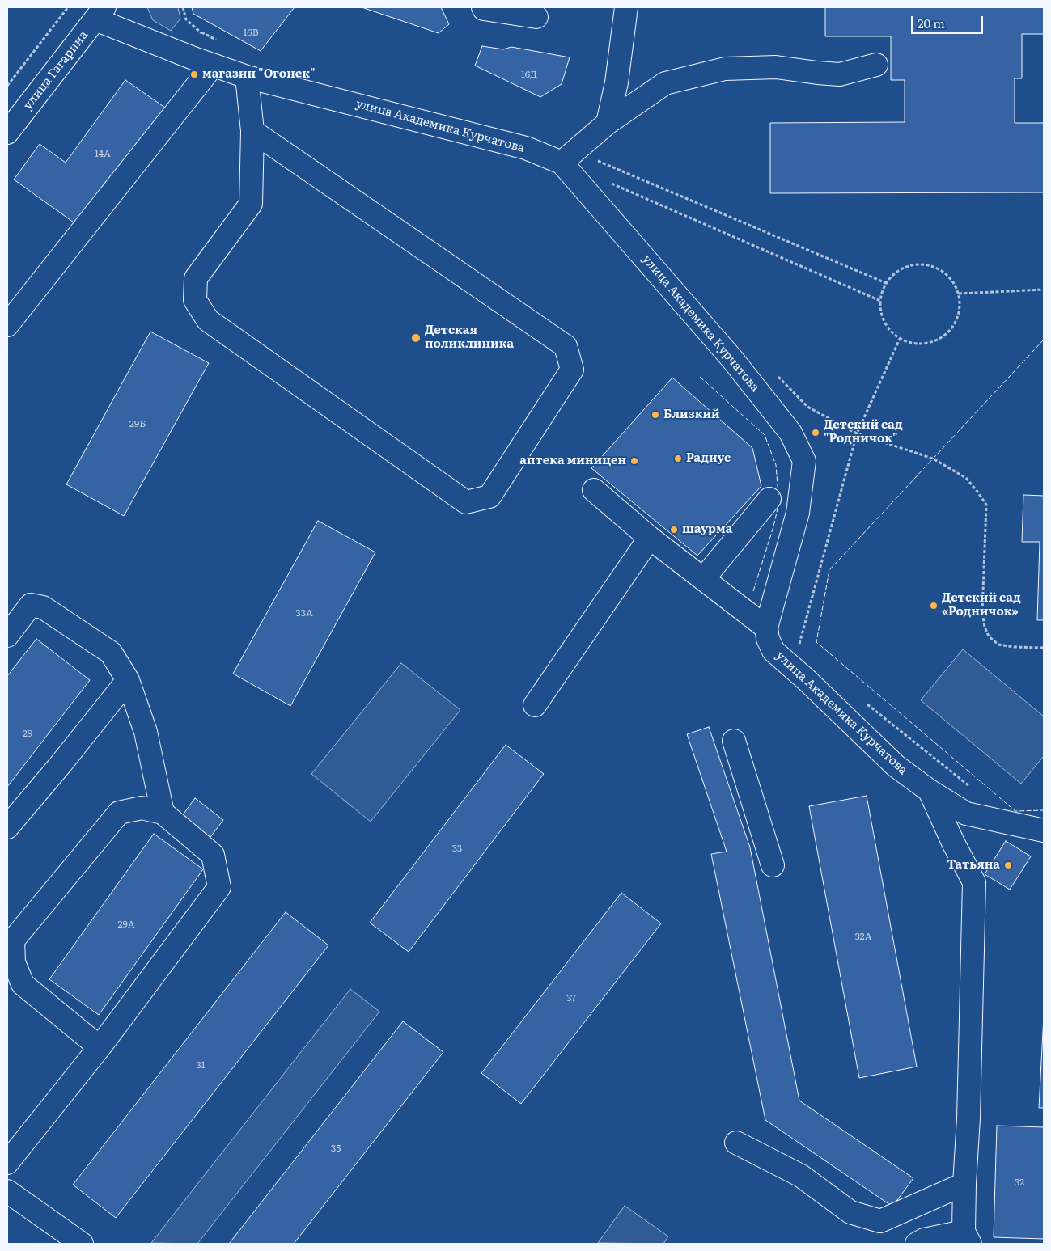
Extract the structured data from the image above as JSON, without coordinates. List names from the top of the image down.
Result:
{
  "streets": {
    "street": ["улица Гагарина", "улица Академика Курчатова"]
  },
  "crossings": [
    ["улица Гагарина", "улица Академика Курчатова"]
  ],
  "places": [
    "магазин \"Огонек\"",
    "Детская поликлиника",
    "Близкий",
    "Детский сад \"Родничок\"",
    "Радиус",
    "аптека миницен",
    "шаурма",
    "Детский сад «Родничок»",
    "Татьяна"
  ],
  "house_numbers": [
    "16В",
    "16Д",
    "14А",
    "29Б",
    "33А",
    "29",
    "33",
    "29А",
    "32А",
    "37",
    "31",
    "35",
    "32"
  ],
  "scale_bar": "20 m"
}
